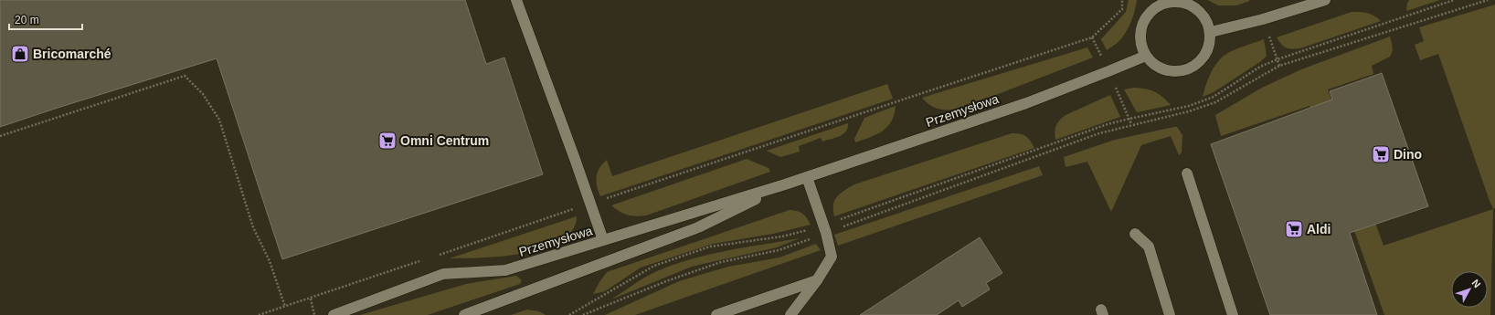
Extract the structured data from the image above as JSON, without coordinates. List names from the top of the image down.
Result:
{
  "streets": {
    "street": ["Przemysłowa"]
  },
  "places": {
    "shop": ["Bricomarché"],
    "supermarket": ["Omni Centrum", "Dino", "Aldi"]
  },
  "scale_bar": "20 m",
  "north": "top right"
}
